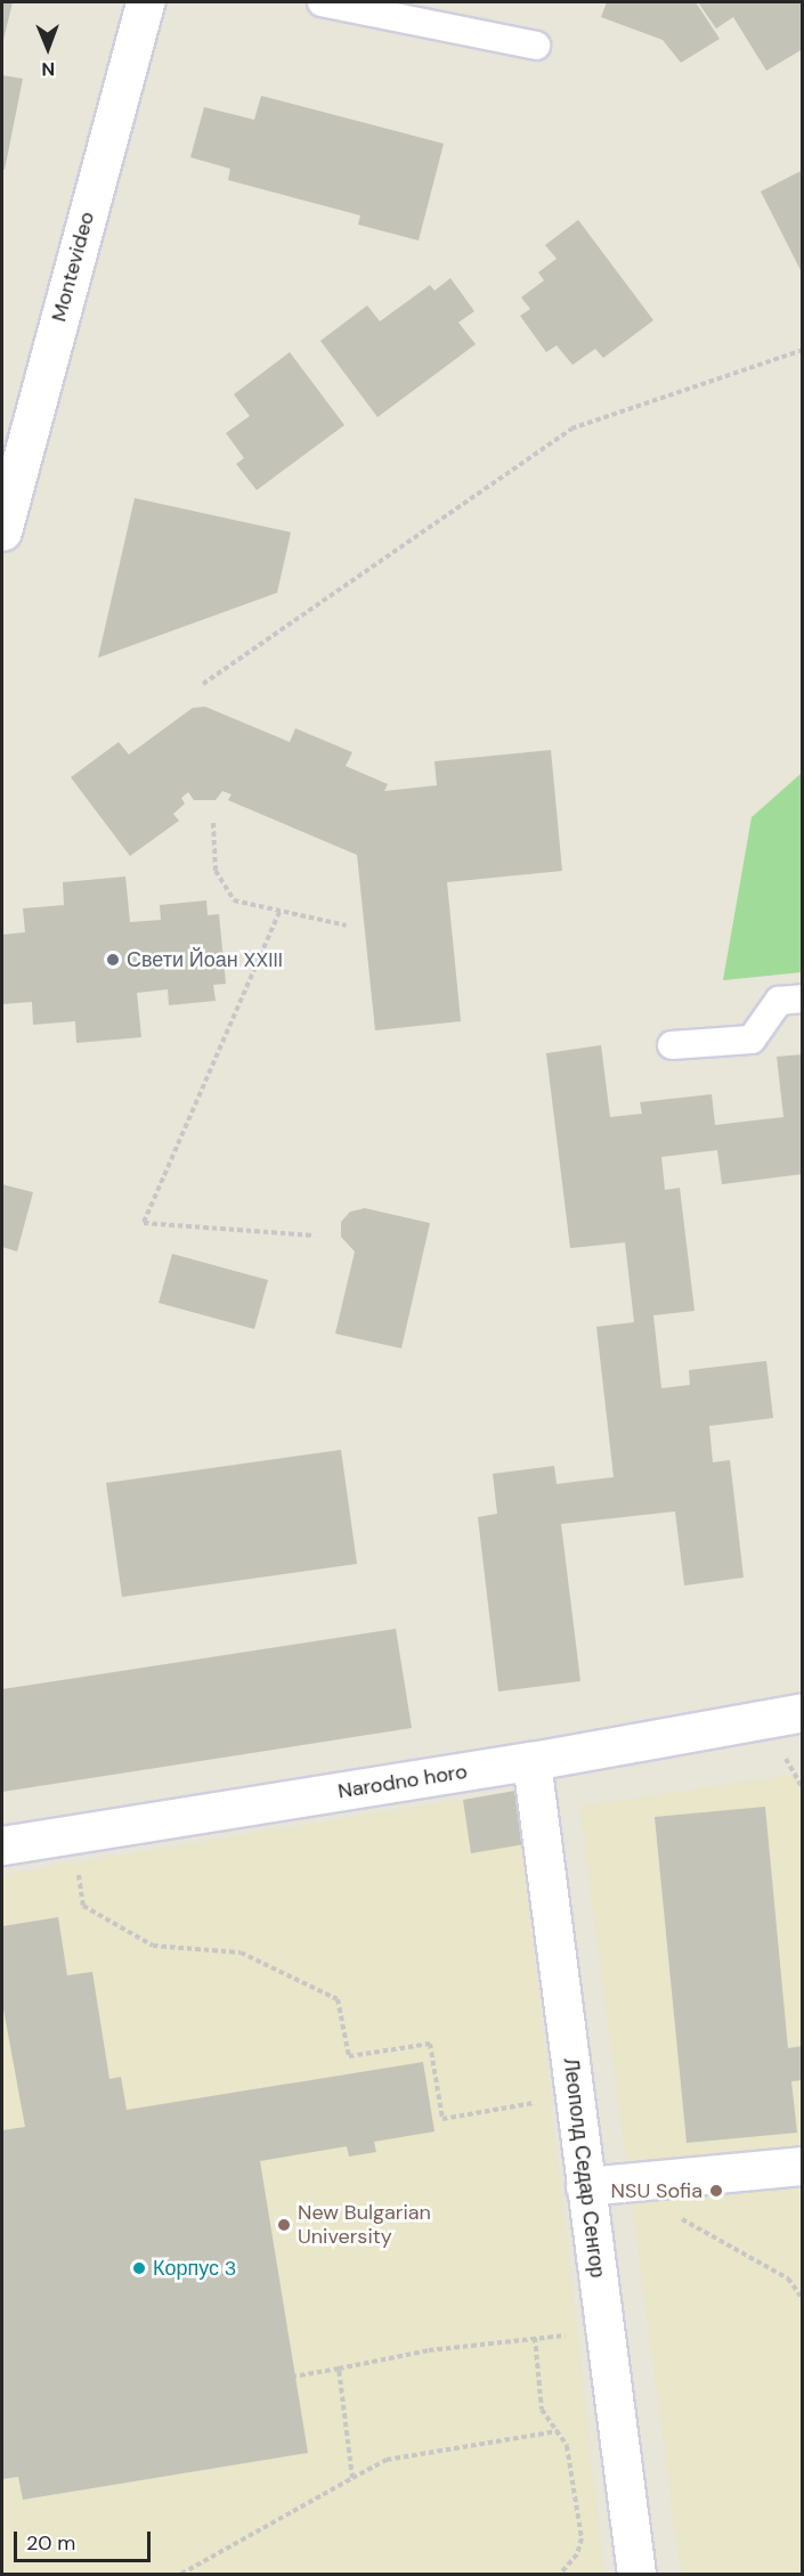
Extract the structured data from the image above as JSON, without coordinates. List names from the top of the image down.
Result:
{
  "streets": {
    "street": ["Montevideo", "Narodno horo", "Леополд Седар Сенгор"]
  },
  "crossings": [
    ["Narodno horo", "Леополд Седар Сенгор"]
  ],
  "places": [
    "Свети Йоан XXIII",
    "NSU Sofia",
    "New Bulgarian University",
    "Корпус 3"
  ],
  "scale_bar": "20 m",
  "north": "bottom"
}
